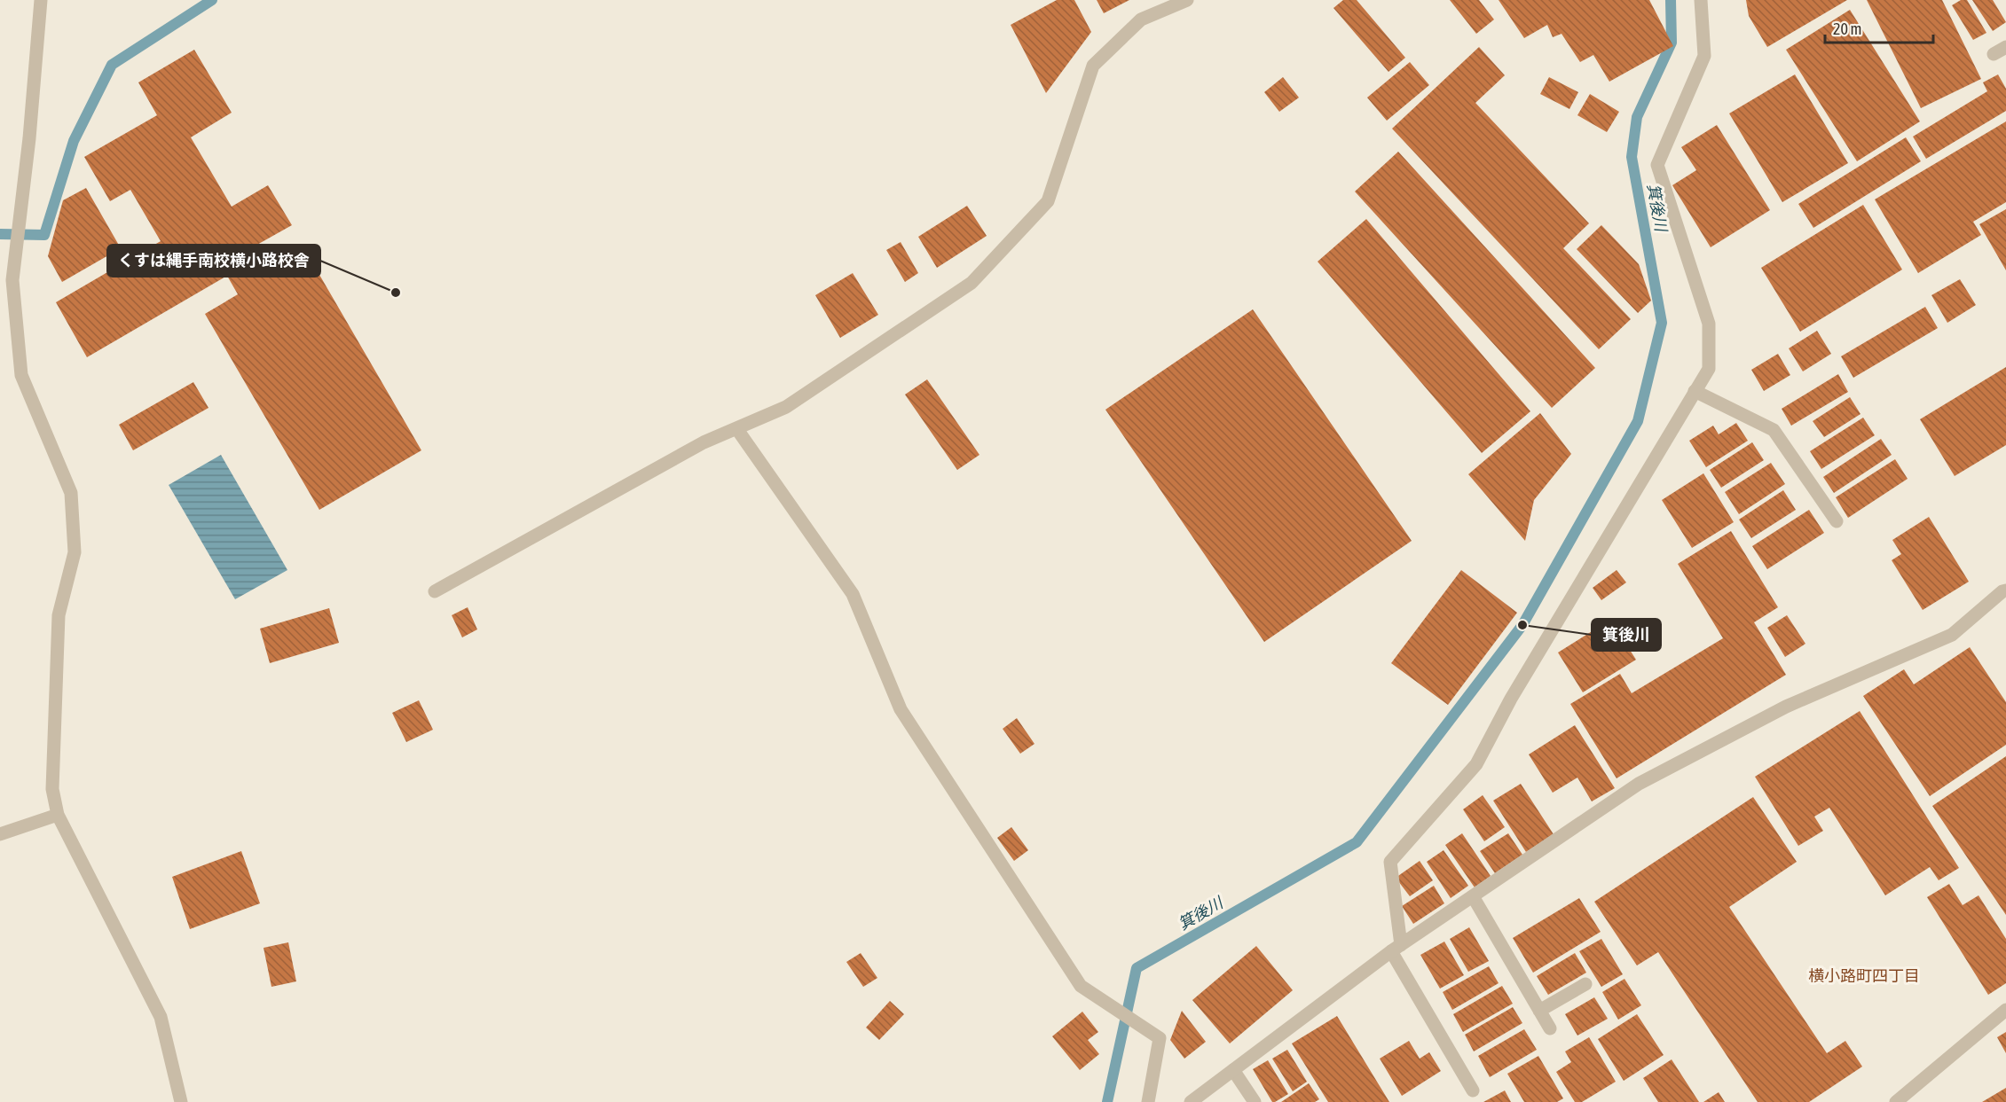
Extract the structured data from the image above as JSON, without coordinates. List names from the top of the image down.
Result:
{
  "districts": ["横小路町四丁目"],
  "water": ["箕後川"],
  "places": ["くすは縄手南校横小路校舎", "箕後川"],
  "scale_bar": "20 m"
}
